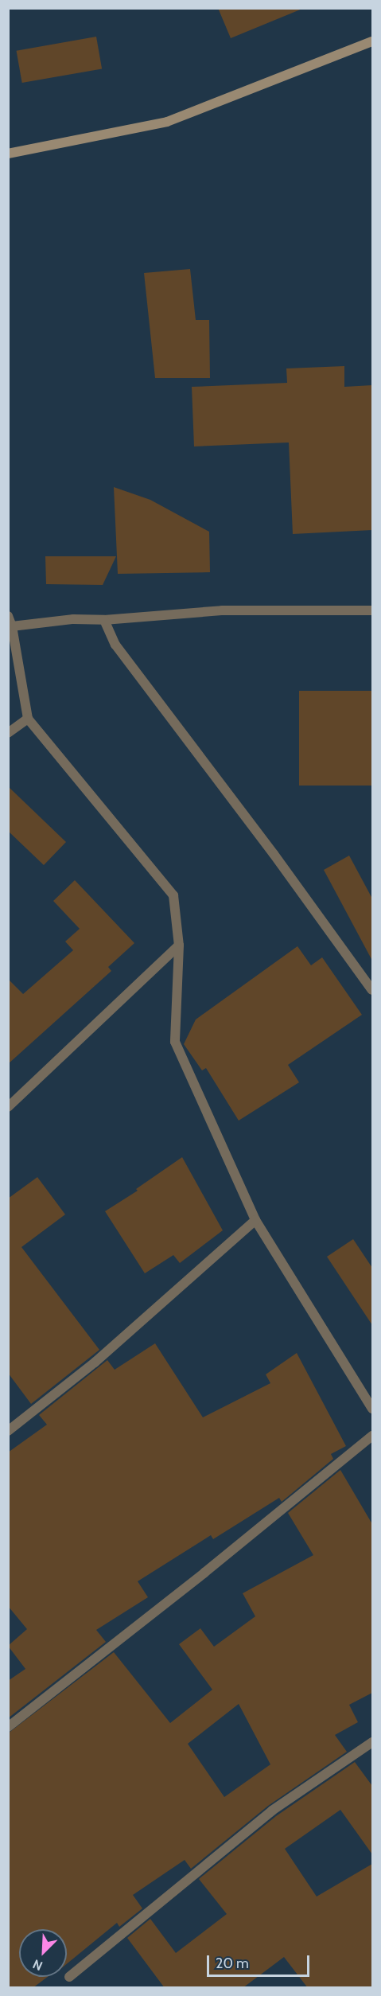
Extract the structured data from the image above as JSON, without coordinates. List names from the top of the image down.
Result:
{
  "scale_bar": "20 m",
  "north": "bottom left"
}
